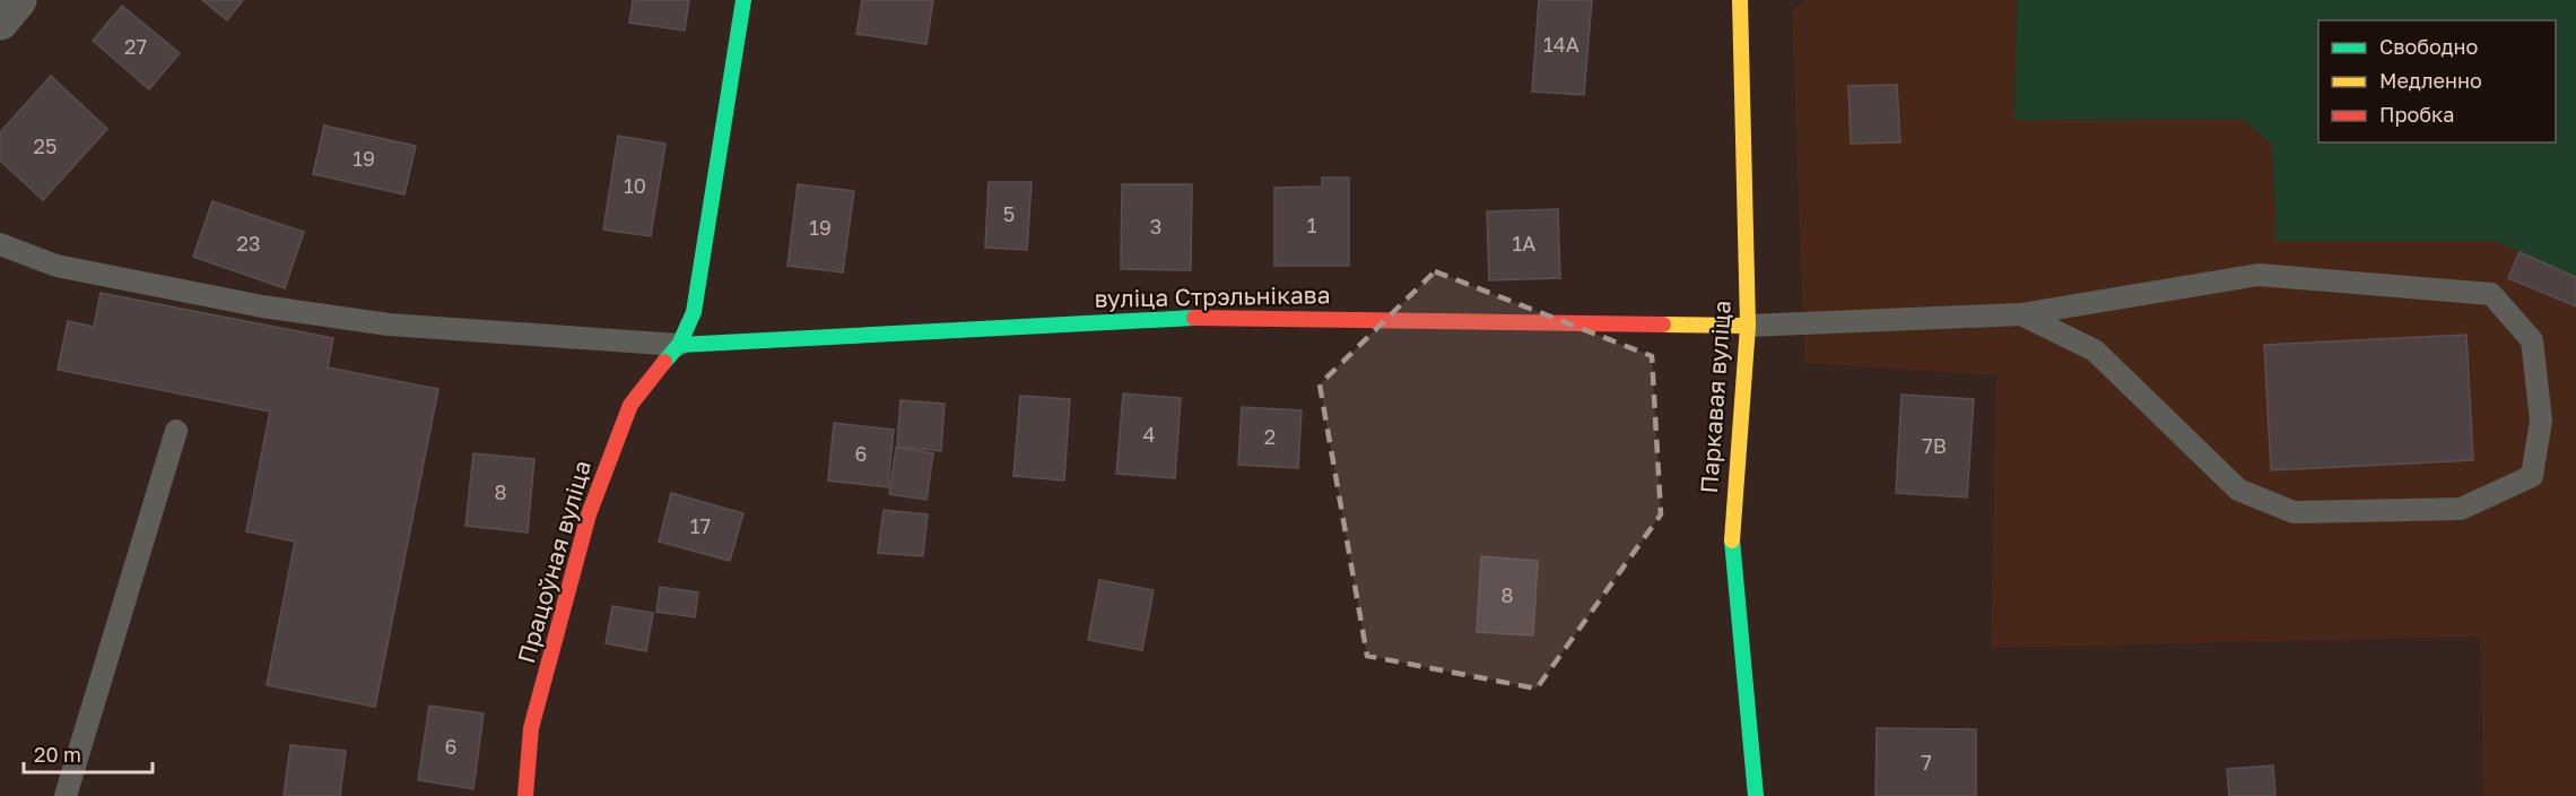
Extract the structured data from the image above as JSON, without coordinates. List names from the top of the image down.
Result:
{
  "streets": {
    "street": ["вуліца Стрэльнікава", "Паркавая вуліца", "Працоўная вуліца"]
  },
  "crossings": [
    ["вуліца Стрэльнікава", "Паркавая вуліца"],
    ["вуліца Стрэльнікава", "Працоўная вуліца"]
  ],
  "house_numbers": [
    "14А",
    "27",
    "25",
    "19",
    "10",
    "5",
    "1",
    "3",
    "19",
    "23",
    "1А",
    "4",
    "2",
    "7В",
    "6",
    "8",
    "17",
    "8",
    "6",
    "7"
  ],
  "legend": ["Свободно", "Медленно", "Пробка"],
  "scale_bar": "20 m"
}
